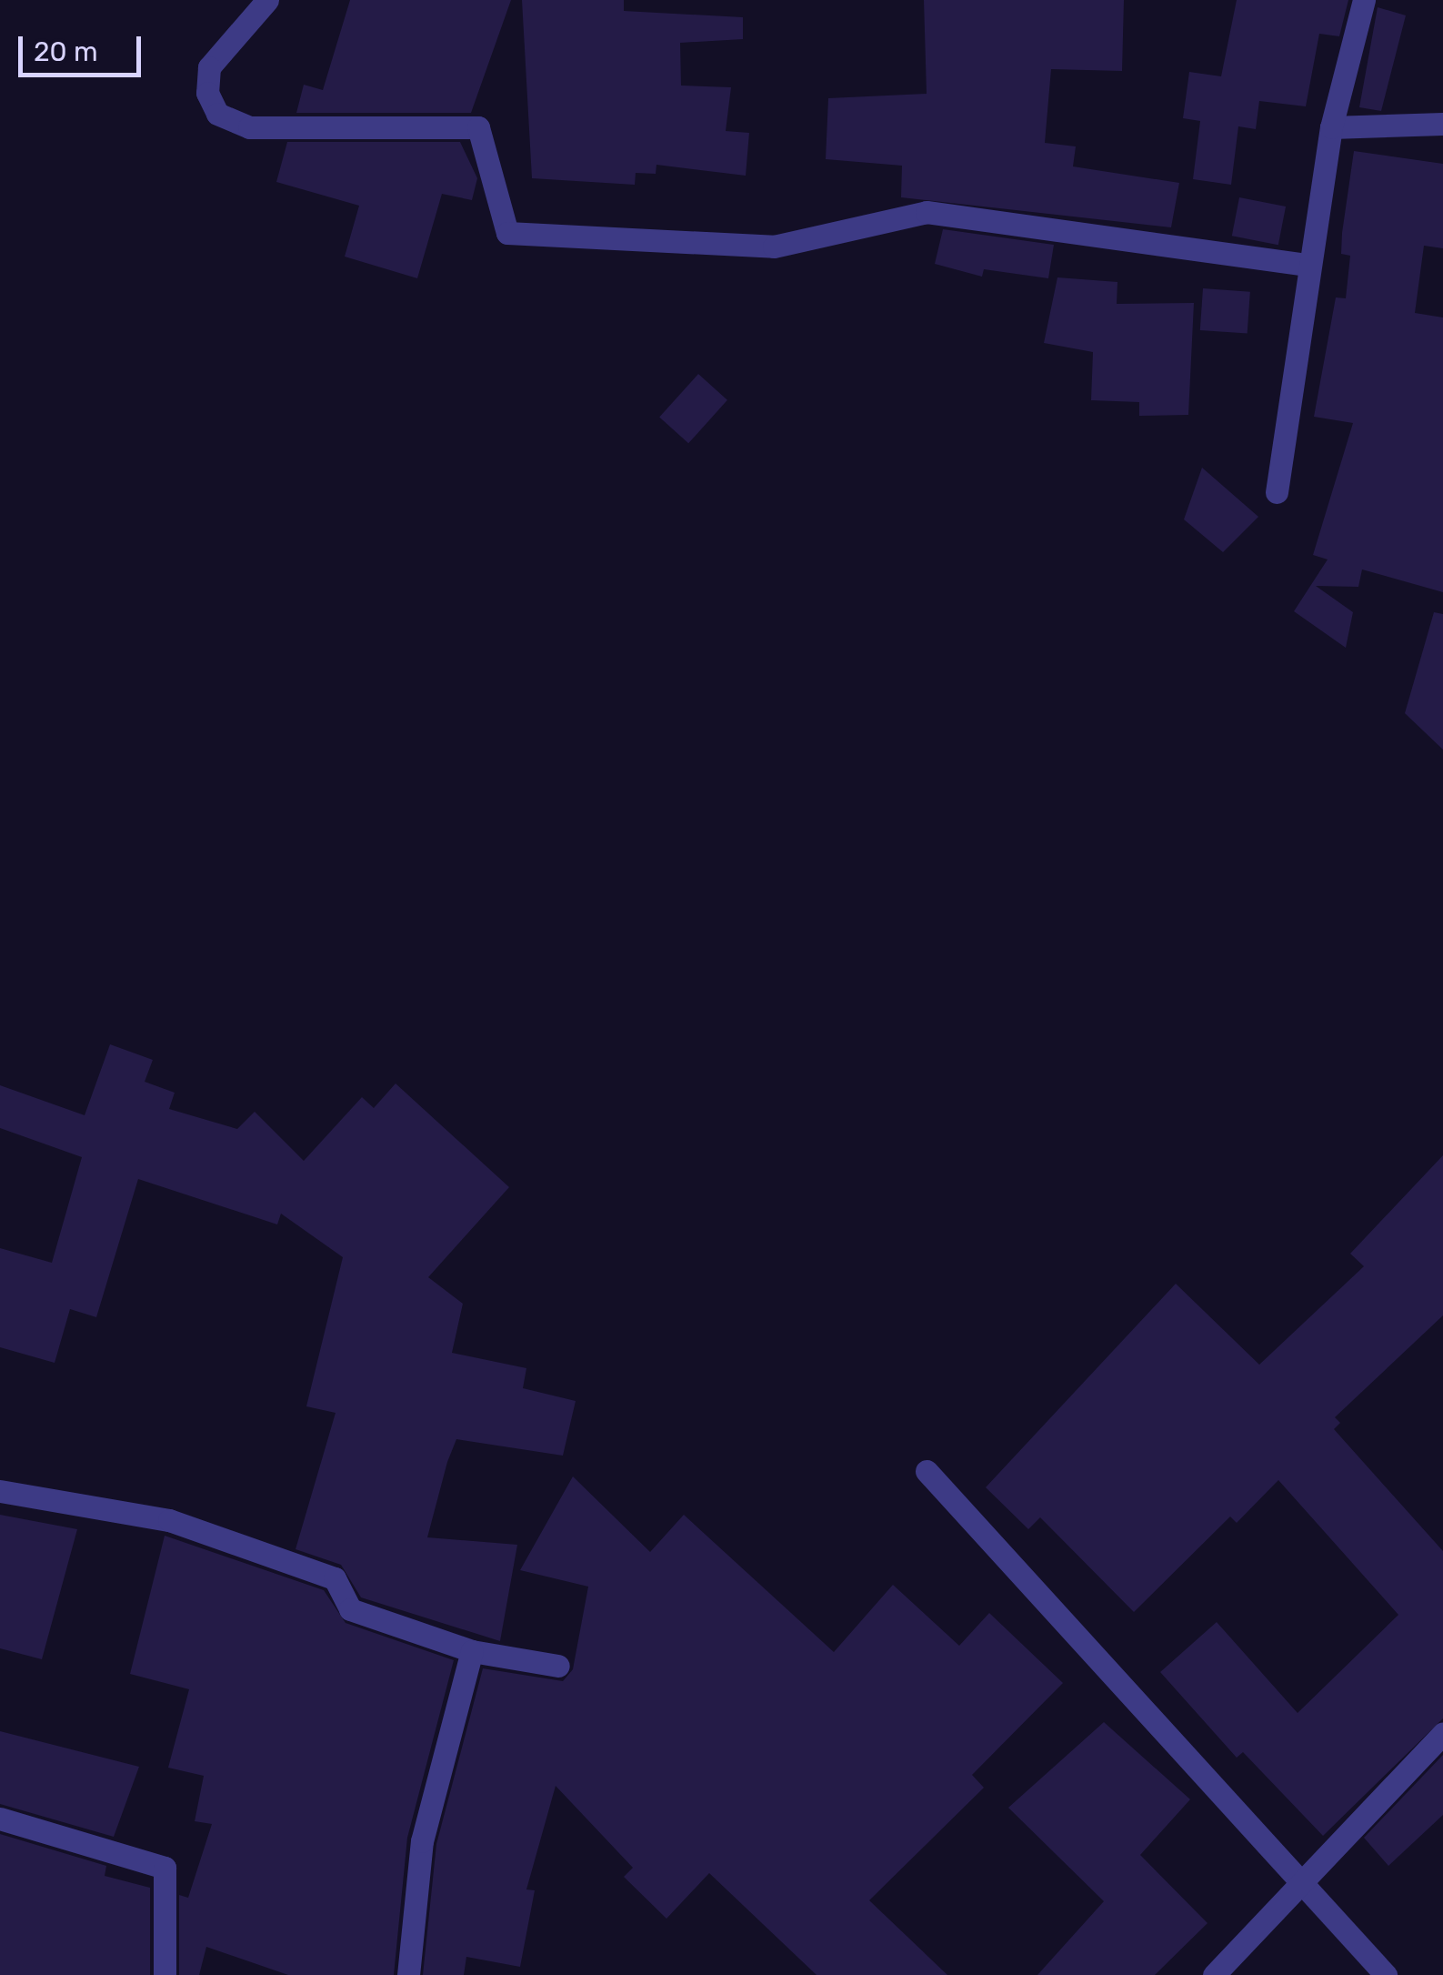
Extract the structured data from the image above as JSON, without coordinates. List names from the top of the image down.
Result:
{
  "scale_bar": "20 m"
}
